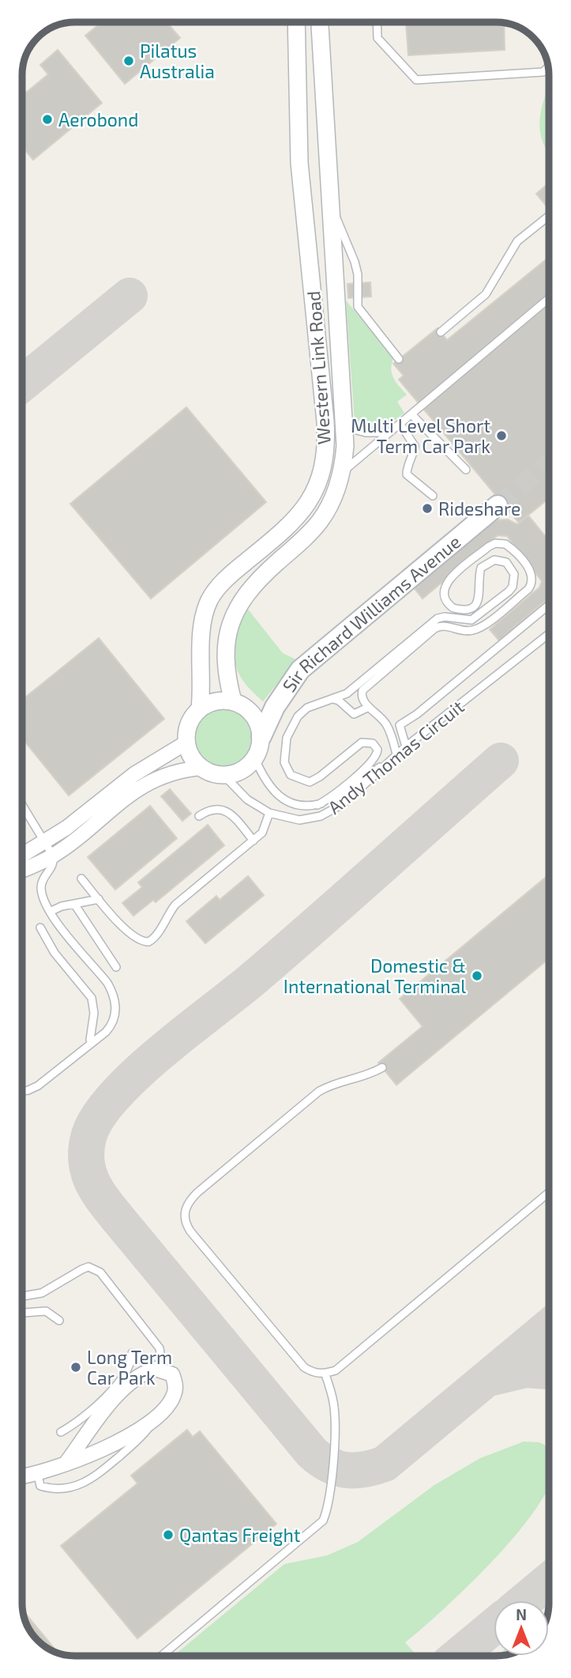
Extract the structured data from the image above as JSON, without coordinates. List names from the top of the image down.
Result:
{
  "streets": {
    "main road": ["Sir Richard Williams Avenue"],
    "street": ["Western Link Road"],
    "lane": ["Andy Thomas Circuit"]
  },
  "crossings": [
    ["Western Link Road", "Sir Richard Williams Avenue"],
    ["Western Link Road", "Andy Thomas Circuit"],
    ["Sir Richard Williams Avenue", "Andy Thomas Circuit"]
  ],
  "places": [
    "Pilatus Australia",
    "Aerobond",
    "Multi Level Short Term Car Park",
    "Rideshare",
    "Domestic & International Terminal",
    "Long Term Car Park",
    "Qantas Freight"
  ],
  "north": "top"
}
